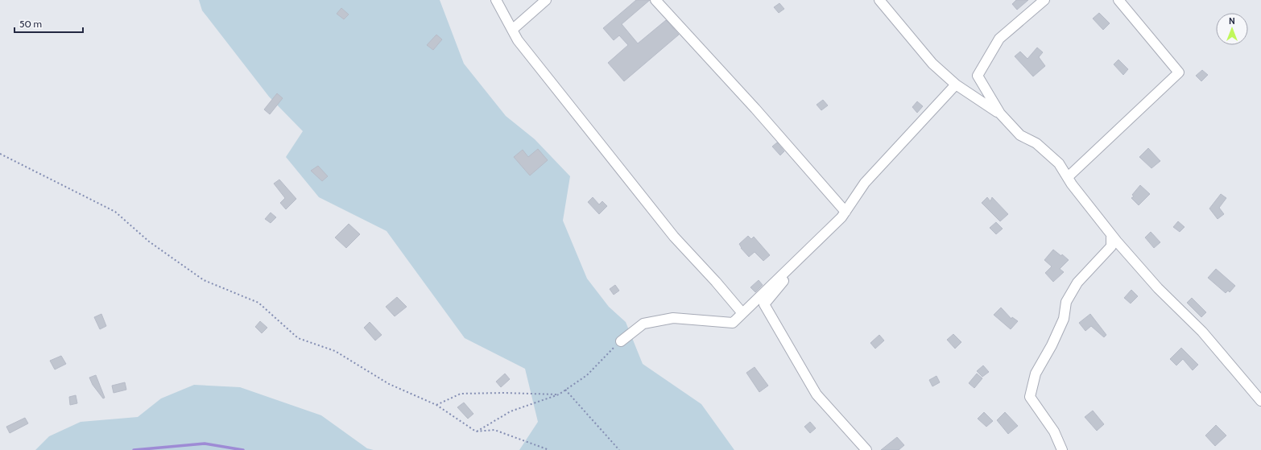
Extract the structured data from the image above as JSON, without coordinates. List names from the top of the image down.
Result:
{
  "scale_bar": "50 m",
  "north": "top"
}
